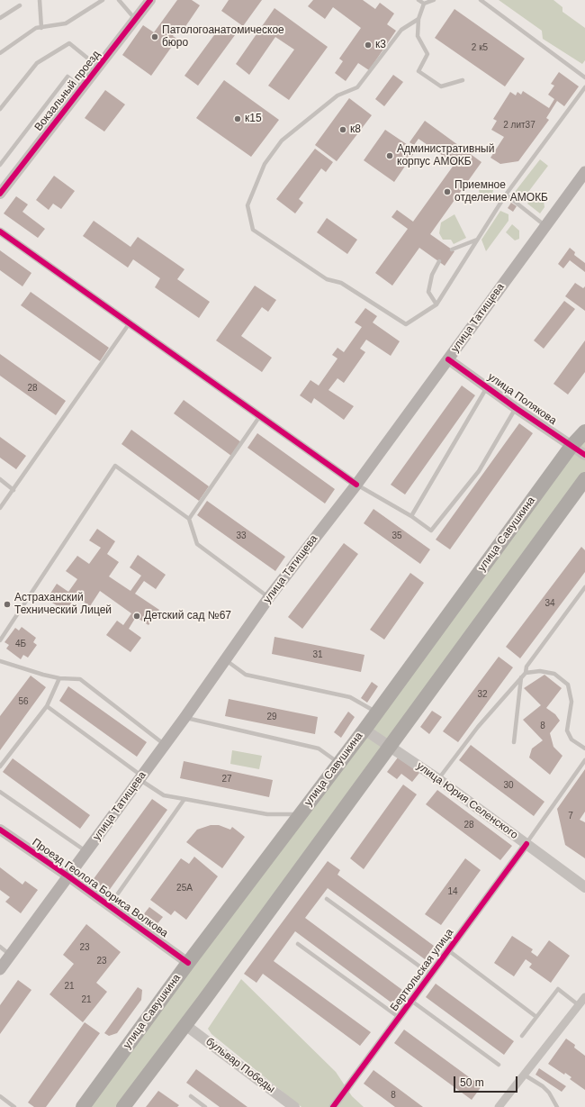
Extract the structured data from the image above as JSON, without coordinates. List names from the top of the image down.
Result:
{
  "streets": {
    "highway": ["улица Савушкина"],
    "main road": ["улица Татищева"],
    "street": [
      "Вокзальный проезд",
      "улица Полякова",
      "улица Юрия Селенского",
      "Проезд Геолога Бориса Волкова",
      "Бертюльская улица",
      "бульвар Победы"
    ]
  },
  "crossings": [
    ["улица Татищева", "улица Полякова"],
    ["улица Татищева", "Проезд Геолога Бориса Волкова"],
    ["улица Полякова", "улица Савушкина"],
    ["улица Савушкина", "улица Юрия Селенского"],
    ["улица Савушкина", "Проезд Геолога Бориса Волкова"],
    ["улица Юрия Селенского", "Бертюльская улица"]
  ],
  "places": [
    "Патологоанатомическое бюро",
    "к3",
    "к15",
    "к8",
    "Административный корпус АМОКБ",
    "Приемное отделение АМОКБ",
    "Астраханский Технический Лицей",
    "Детский сад №67"
  ],
  "house_numbers": [
    "2 к5",
    "2 лит37",
    "28",
    "33",
    "35",
    "34",
    "4Б",
    "31",
    "32",
    "56",
    "29",
    "8",
    "27",
    "30",
    "7",
    "28",
    "25А",
    "14",
    "23",
    "23",
    "21",
    "21",
    "8"
  ],
  "scale_bar": "50 m"
}
